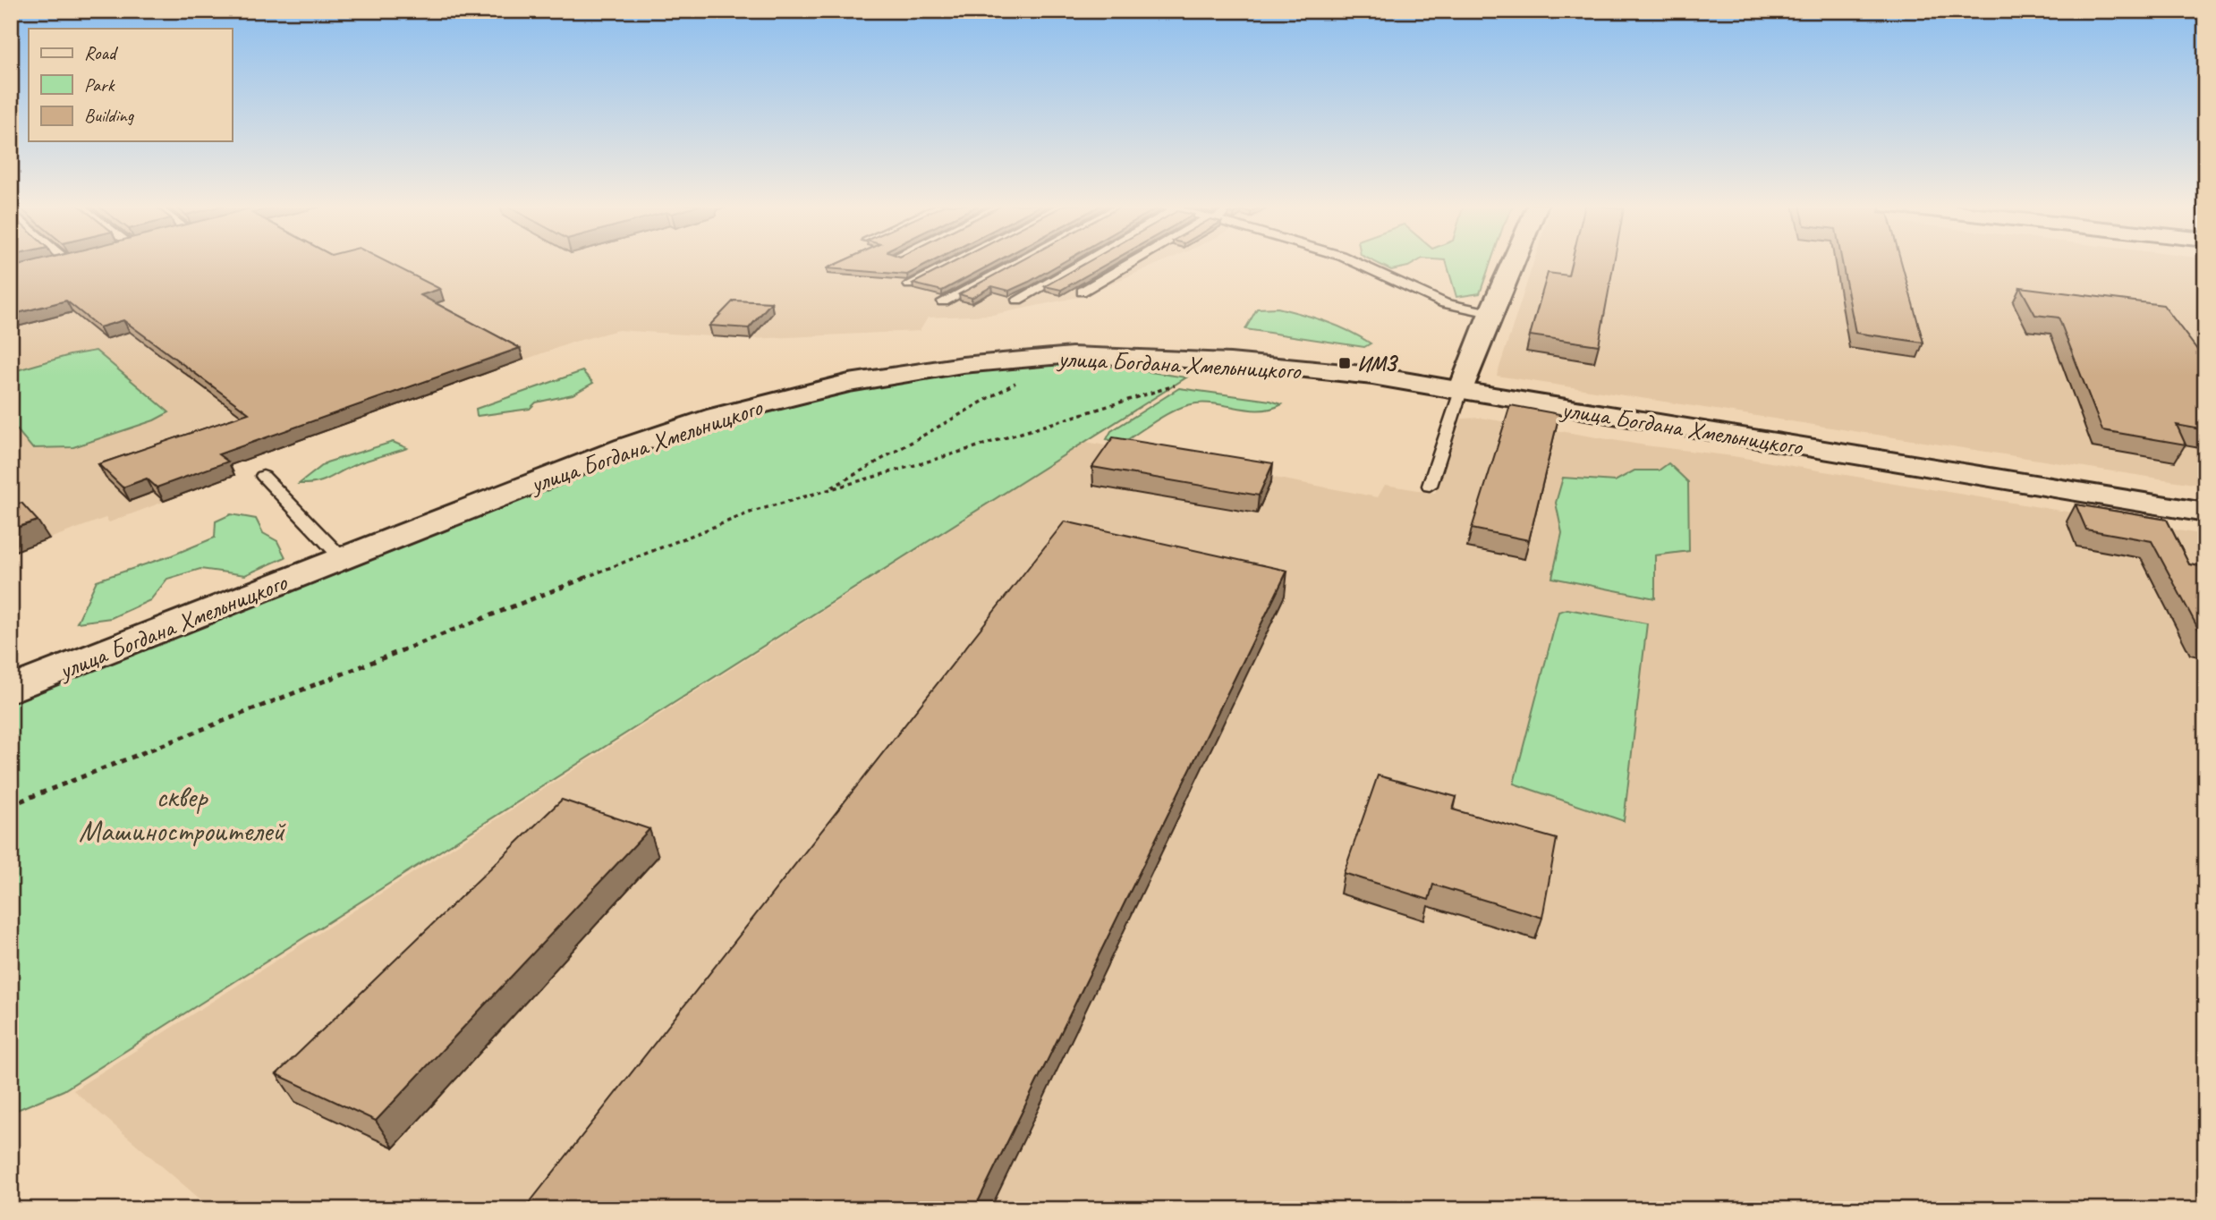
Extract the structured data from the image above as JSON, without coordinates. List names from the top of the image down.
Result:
{
  "streets": {
    "main road": ["улица Богдана Хмельницкого"]
  },
  "parks": ["сквер Машиностроителей"],
  "places": {
    "transit": ["ИМЗ"]
  },
  "legend": ["Road", "Park", "Building"]
}
